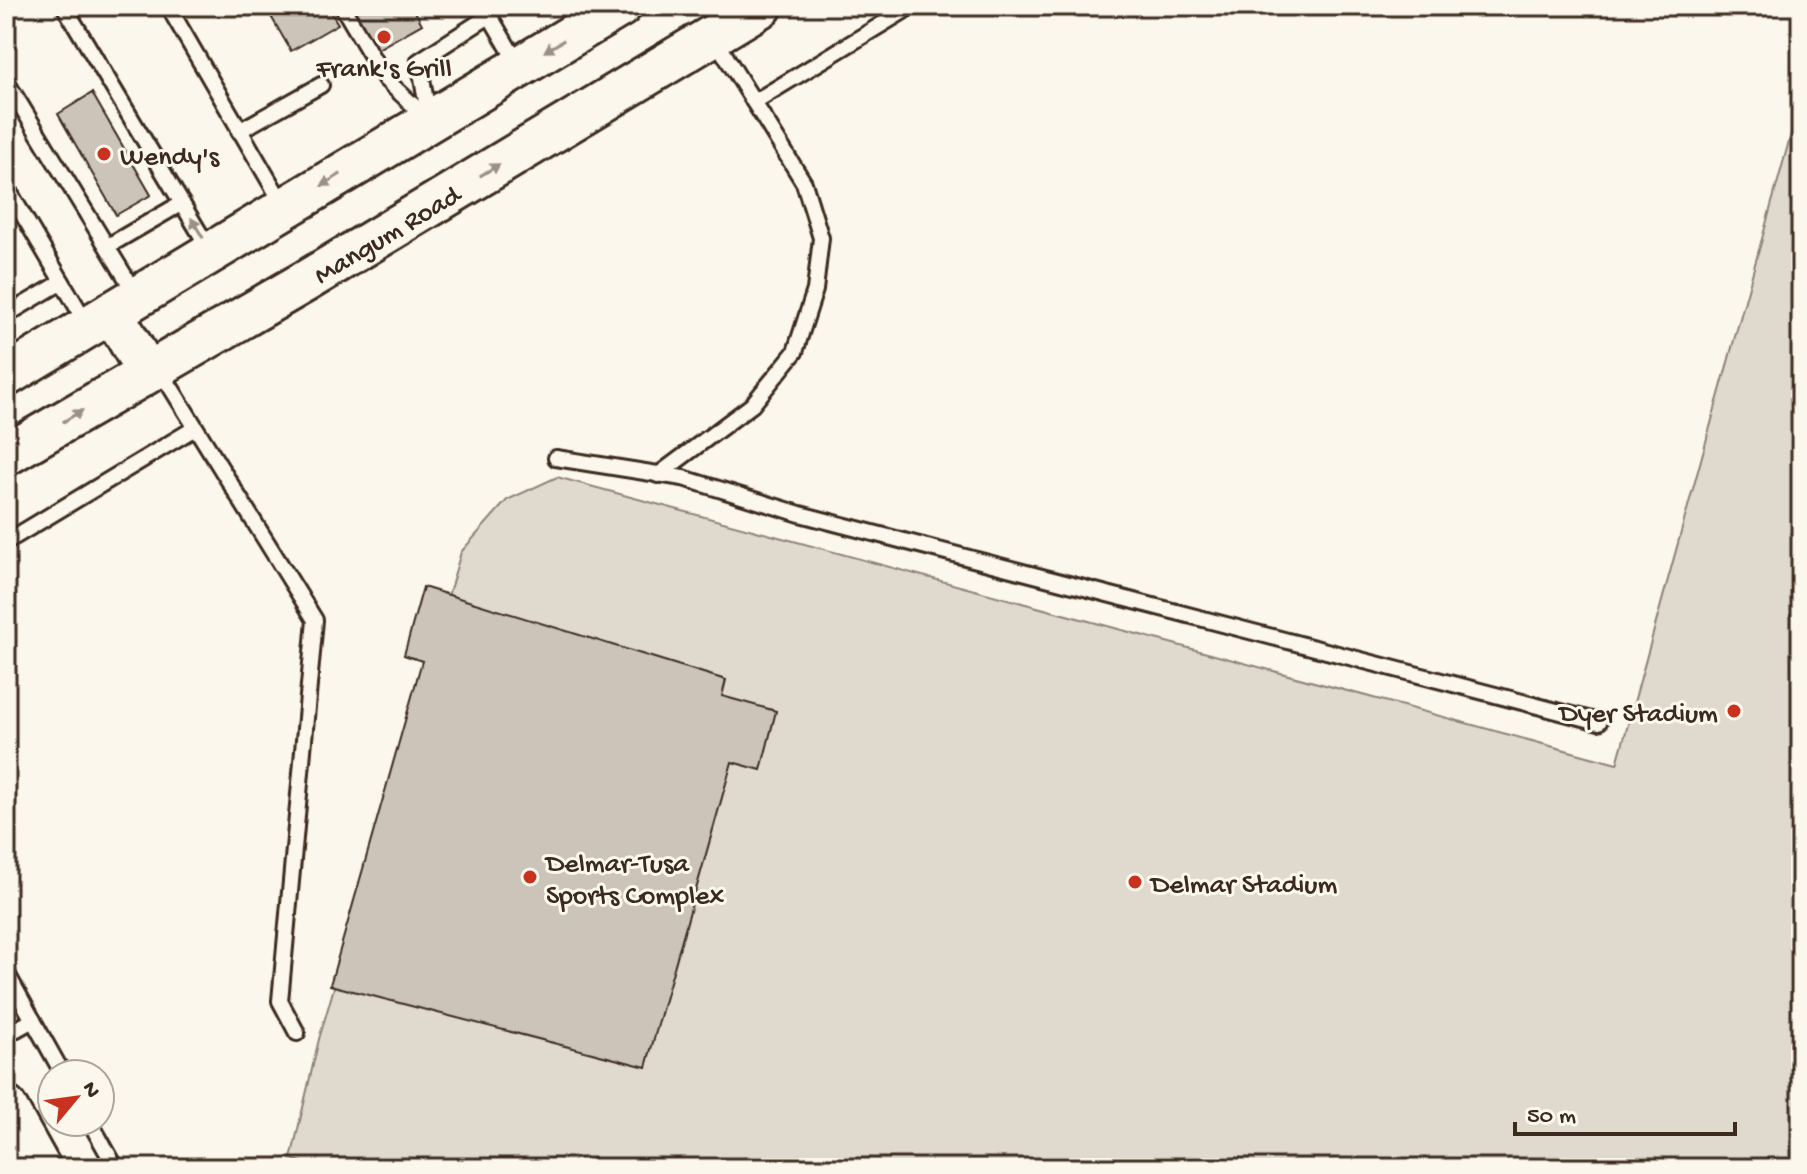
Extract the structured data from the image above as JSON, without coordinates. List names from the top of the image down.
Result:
{
  "streets": {
    "main road": ["Mangum Road"]
  },
  "places": [
    "Frank's Grill",
    "Wendy's",
    "Dyer Stadium",
    "Delmar-Tusa Sports Complex",
    "Delmar Stadium"
  ],
  "scale_bar": "50 m",
  "north": "top right"
}
